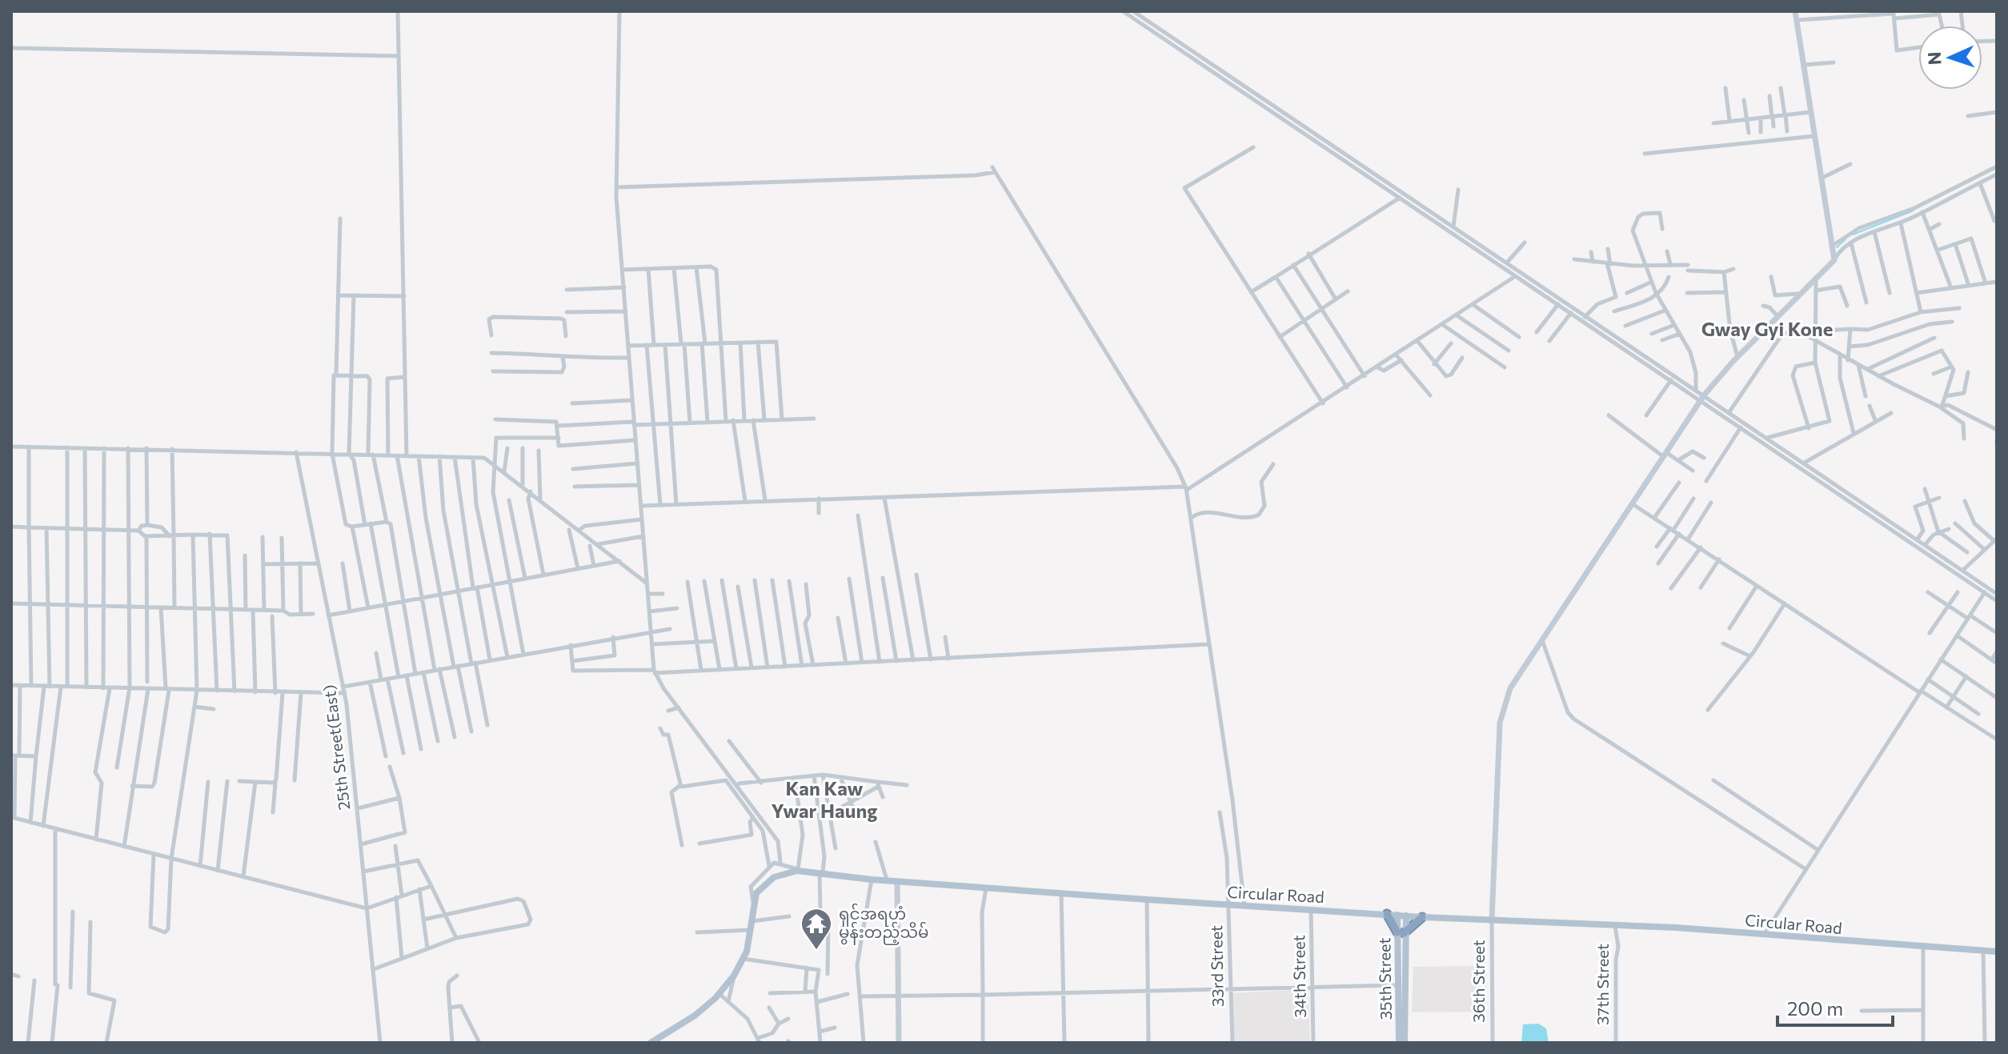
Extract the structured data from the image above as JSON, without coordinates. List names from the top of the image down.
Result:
{
  "streets": {
    "main road": ["Circular Road", "35th Street"],
    "street": [
      "25th Street(East)",
      "33rd Street",
      "34th Street",
      "36th Street",
      "37th Street"
    ]
  },
  "crossings": [
    ["Circular Road", "33rd Street"],
    ["Circular Road", "34th Street"],
    ["Circular Road", "35th Street"],
    ["Circular Road", "36th Street"],
    ["Circular Road", "37th Street"]
  ],
  "districts": ["Gway Gyi Kone", "Kan Kaw Ywar Haung"],
  "places": {
    "temple": ["ရှင်အရဟံ မွန်းတည့်သိမ်"]
  },
  "scale_bar": "200 m",
  "north": "left"
}
